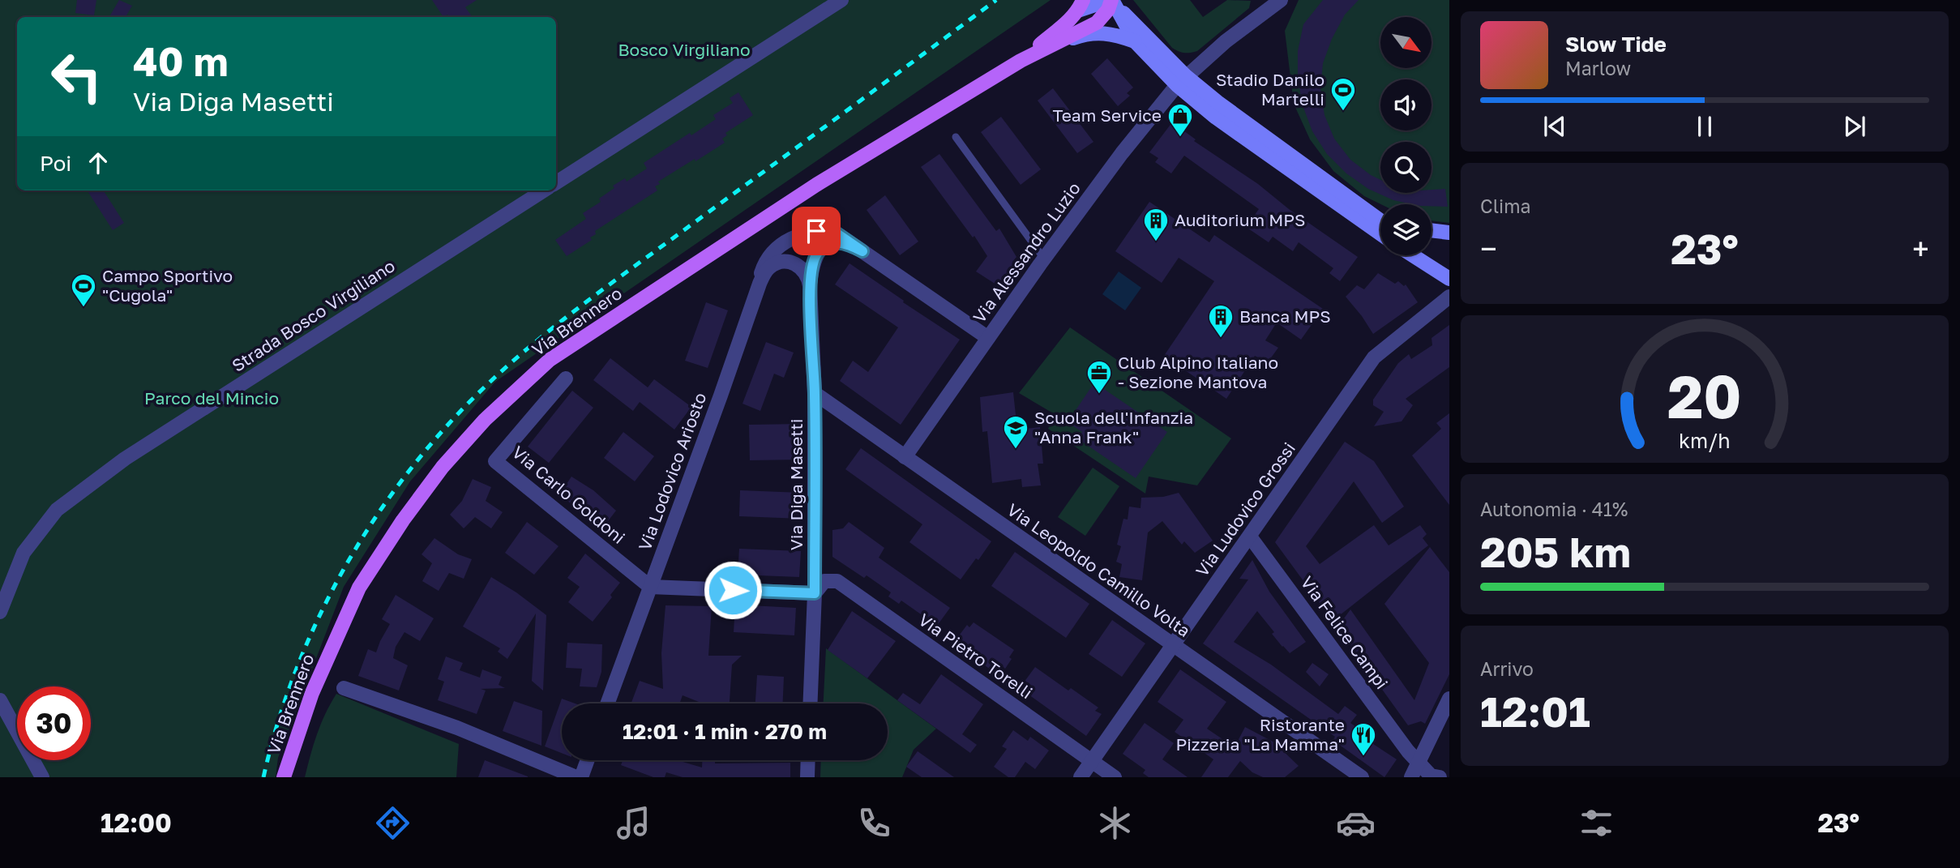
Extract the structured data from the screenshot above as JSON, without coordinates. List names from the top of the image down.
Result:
{
  "streets": {
    "main road": ["Via Brennero"],
    "street": [
      "Via Alessandro Luzio",
      "Strada Bosco Virgiliano",
      "Via Lodovico Ariosto",
      "Via Diga Masetti",
      "Via Carlo Goldoni",
      "Via Ludovico Grossi",
      "Via Leopoldo Camillo Volta",
      "Via Felice Campi",
      "Via Pietro Torelli"
    ]
  },
  "crossings": [
    ["Via Alessandro Luzio", "Via Leopoldo Camillo Volta"],
    ["Via Lodovico Ariosto", "Via Diga Masetti"],
    ["Via Lodovico Ariosto", "Via Carlo Goldoni"],
    ["Via Diga Masetti", "Via Leopoldo Camillo Volta"],
    ["Via Diga Masetti", "Via Pietro Torelli"],
    ["Via Ludovico Grossi", "Via Leopoldo Camillo Volta"],
    ["Via Ludovico Grossi", "Via Felice Campi"],
    ["Via Ludovico Grossi", "Via Pietro Torelli"]
  ],
  "parks": ["Bosco Virgiliano", "Parco del Mincio"],
  "places": {
    "sports": ["Stadio Danilo Martelli", "Campo Sportivo \"Cugola\""],
    "shop": ["Team Service"],
    "building": ["Auditorium MPS", "Banca MPS"],
    "office": ["Club Alpino Italiano - Sezione Mantova"],
    "school or university": ["Scuola dell'Infanzia \"Anna Frank\""],
    "restaurant": ["Ristorante Pizzeria \"La Mamma\""]
  },
  "north": "bottom right",
  "page": {
    "turn": ["40 m", "Via Diga Masetti"],
    "song": ["Slow Tide", "Marlow"],
    "then": "Poi",
    "tile": [
      "Clima",
      ["Autonomia · 41%", "205 km"],
      ["Arrivo", "12:01"]
    ],
    "heat": ["−", "23°", "+"],
    "limit": "30",
    "trip": "12:01 · 1 min · 270 m",
    "tabs": ["12:00", "23°"],
    "gauge": ["20", "km/h"]
  }
}
